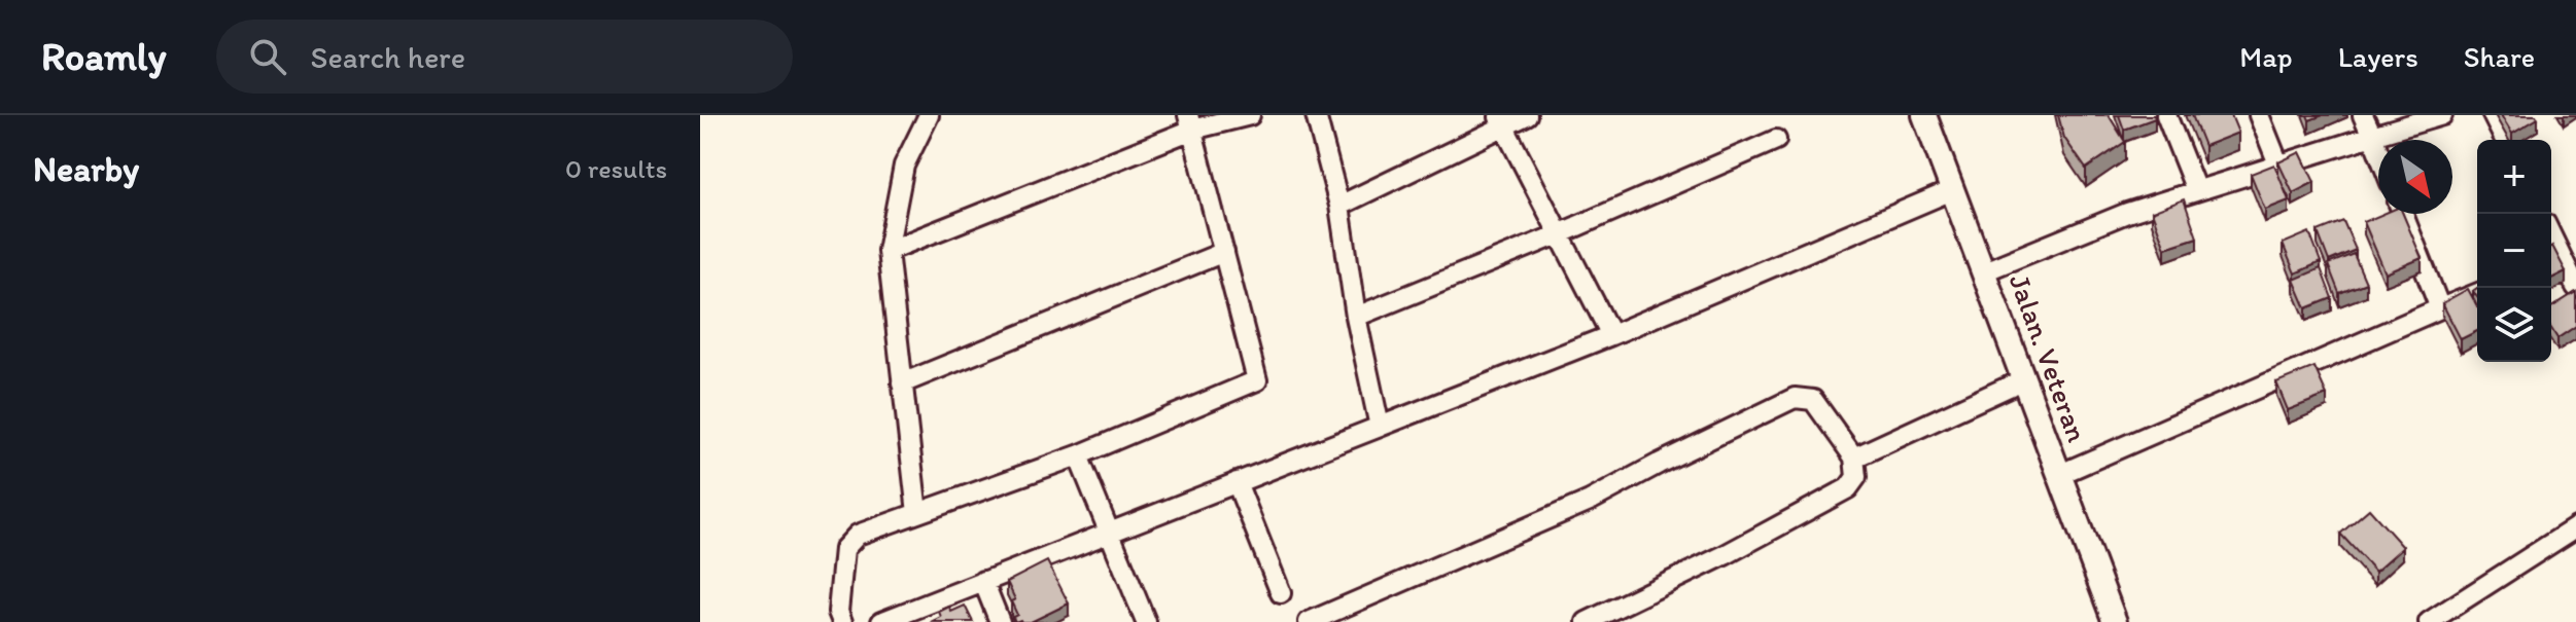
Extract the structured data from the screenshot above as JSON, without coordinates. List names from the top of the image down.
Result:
{
  "streets": {
    "street": ["Jalan. Veteran"]
  },
  "north": "bottom right",
  "page": {
    "header": "Roamly",
    "search": "Search here",
    "nav": ["Map", "Layers", "Share"],
    "heading": ["Nearby", "0 results"],
    "map_buttons": ["+", "−"]
  }
}
